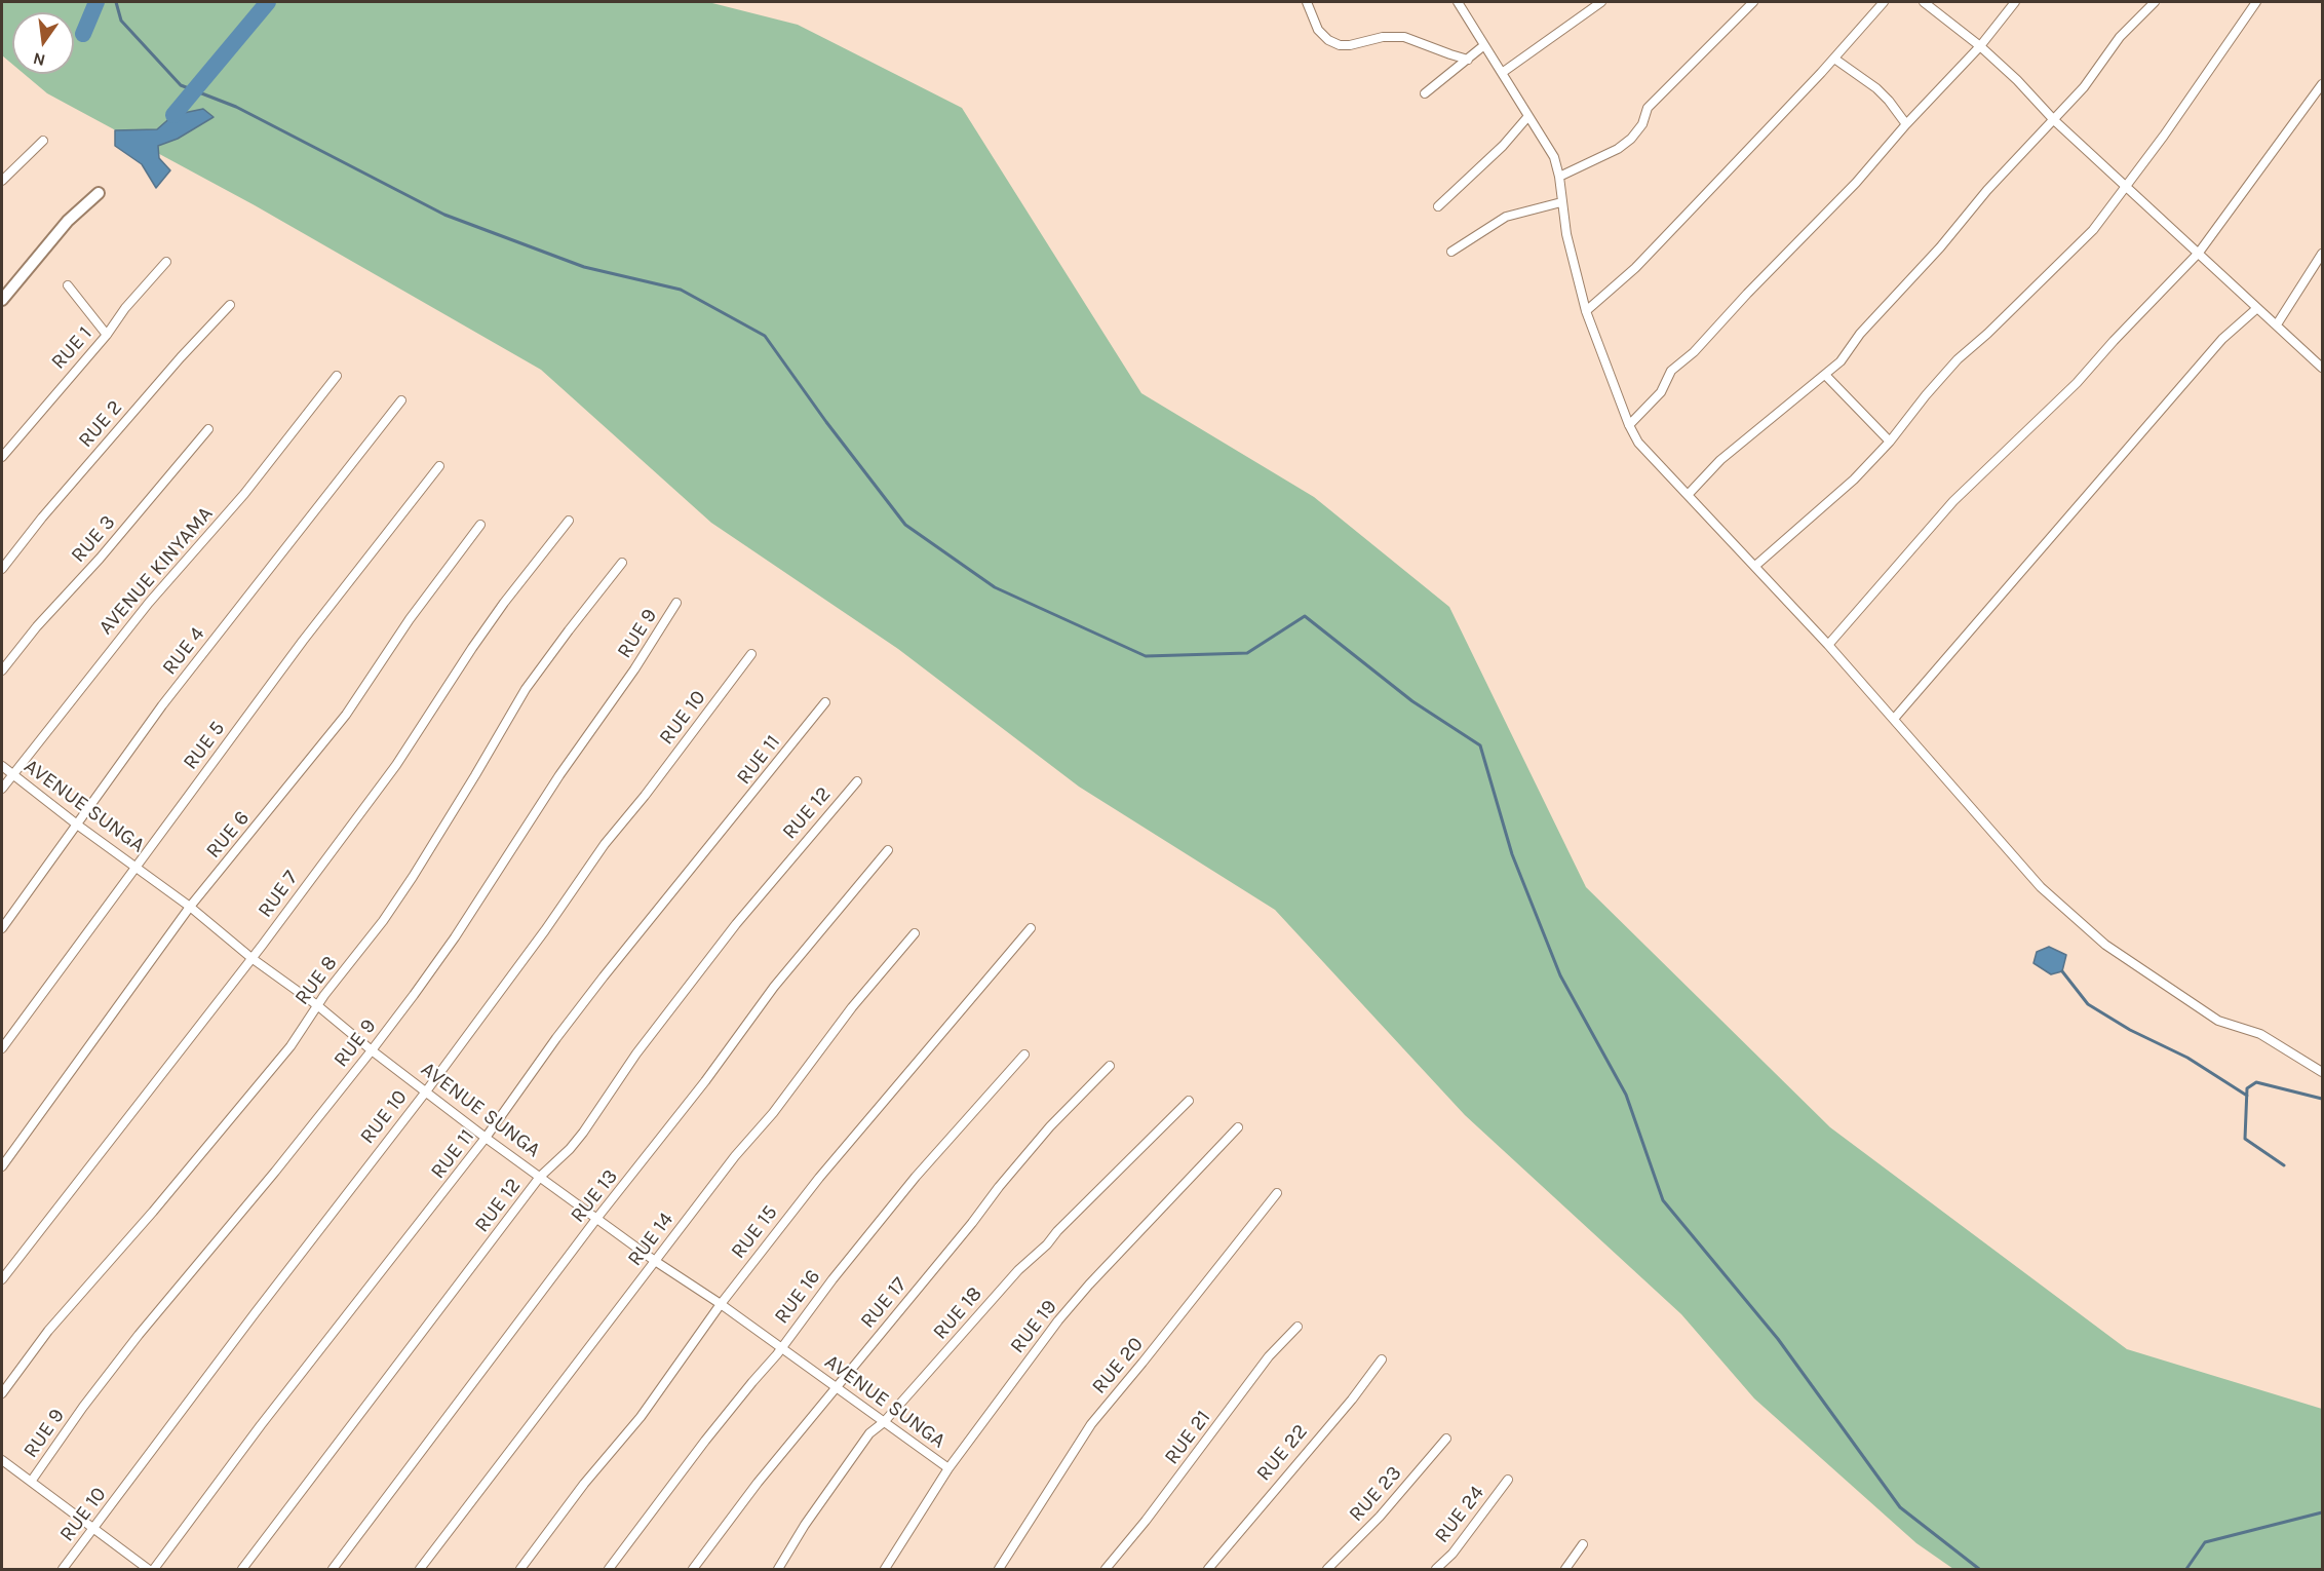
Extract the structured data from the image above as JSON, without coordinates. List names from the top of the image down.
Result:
{
  "streets": {
    "street": [
      "RUE 1",
      "RUE 2",
      "RUE 3",
      "AVENUE KINYAMA",
      "RUE 9",
      "RUE 4",
      "RUE 10",
      "RUE 5",
      "RUE 11",
      "AVENUE SUNGA",
      "RUE 12",
      "RUE 6",
      "RUE 7",
      "RUE 8",
      "RUE 13",
      "RUE 15",
      "RUE 14",
      "RUE 16",
      "RUE 17",
      "RUE 18",
      "RUE 19",
      "RUE 20",
      "RUE 21",
      "RUE 22",
      "RUE 23",
      "RUE 24"
    ]
  },
  "crossings": [
    ["AVENUE KINYAMA", "AVENUE SUNGA"],
    ["RUE 9", "AVENUE SUNGA"],
    ["RUE 4", "AVENUE SUNGA"],
    ["RUE 10", "AVENUE SUNGA"],
    ["RUE 5", "AVENUE SUNGA"],
    ["RUE 11", "AVENUE SUNGA"],
    ["AVENUE SUNGA", "RUE 12"],
    ["AVENUE SUNGA", "RUE 6"],
    ["AVENUE SUNGA", "RUE 7"],
    ["AVENUE SUNGA", "RUE 8"],
    ["AVENUE SUNGA", "RUE 13"],
    ["AVENUE SUNGA", "RUE 15"],
    ["AVENUE SUNGA", "RUE 14"],
    ["AVENUE SUNGA", "RUE 16"],
    ["AVENUE SUNGA", "RUE 17"],
    ["AVENUE SUNGA", "RUE 18"],
    ["AVENUE SUNGA", "RUE 19"]
  ],
  "north": "bottom"
}
